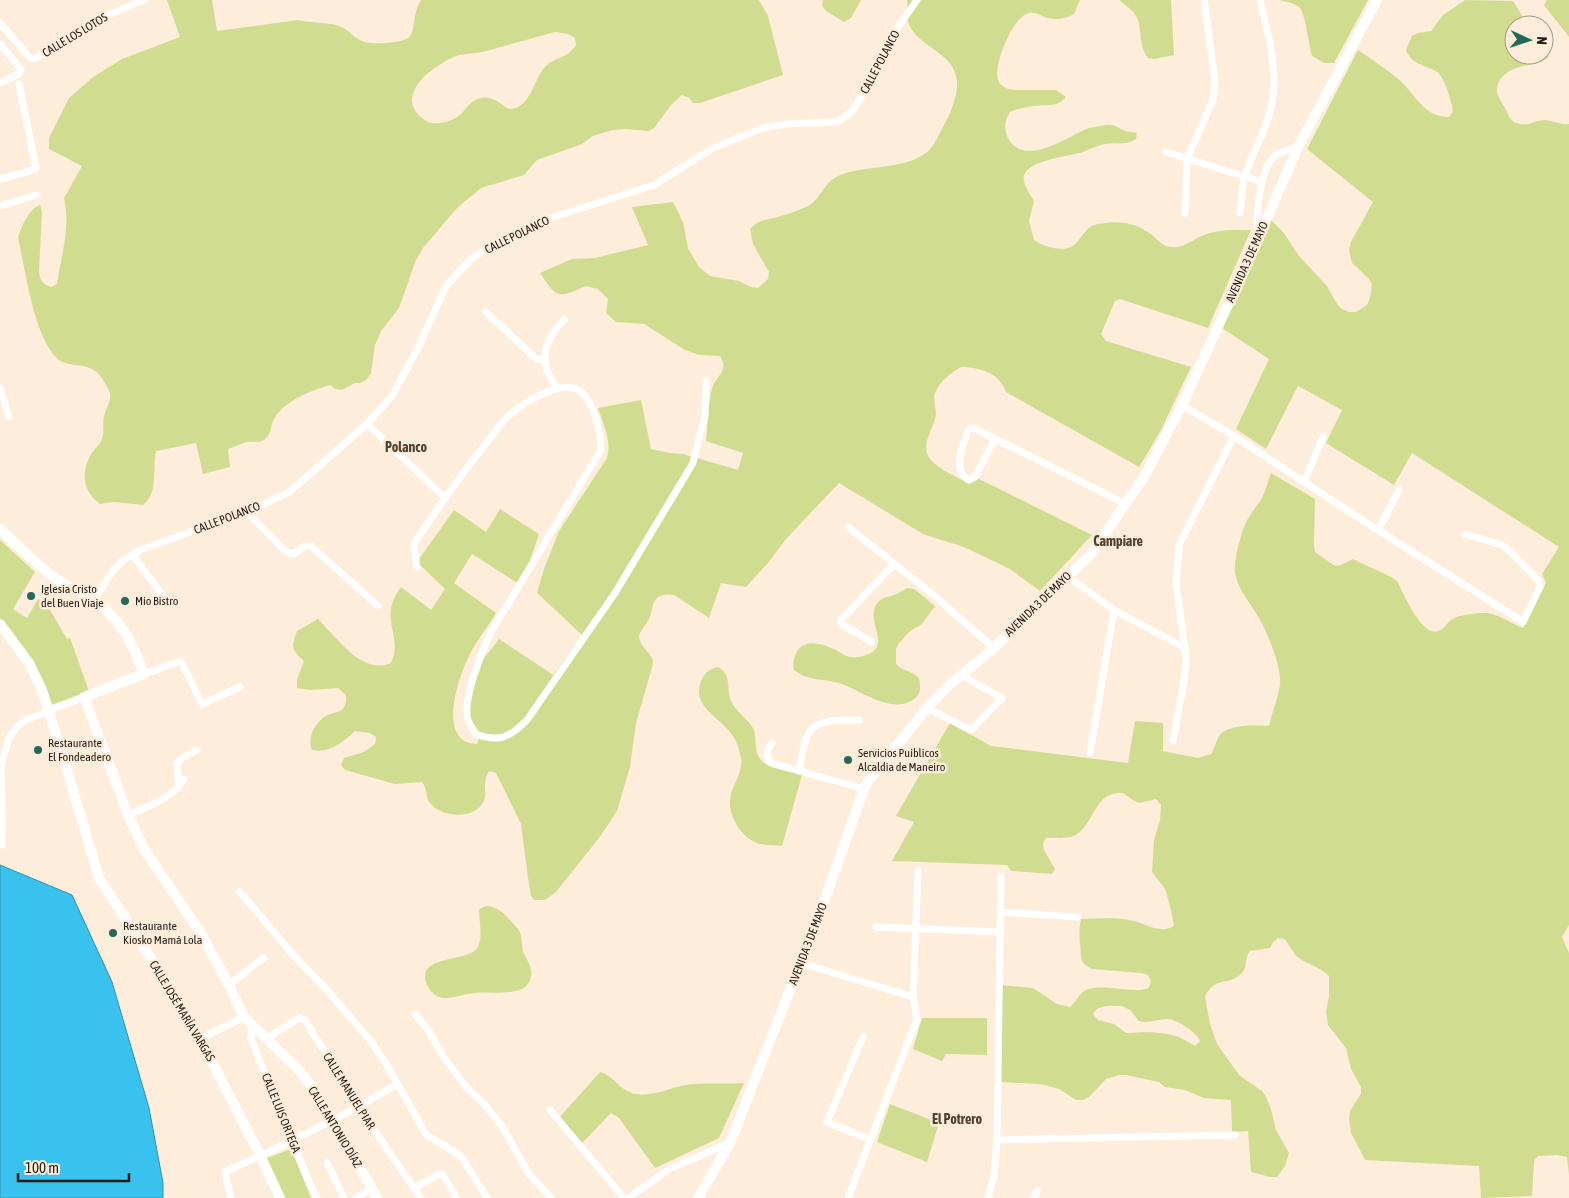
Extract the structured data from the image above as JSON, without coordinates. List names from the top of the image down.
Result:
{
  "streets": {
    "street": [
      "CALLE LOS LOTOS",
      "CALLE POLANCO",
      "AVENIDA 3 DE MAYO",
      "CALLE JOSÉ MARÍA VARGAS",
      "CALLE MANUEL PIAR",
      "CALLE LUIS ORTEGA",
      "CALLE ANTONIO DÍAZ"
    ]
  },
  "crossings": [
    ["CALLE MANUEL PIAR", "CALLE ANTONIO DÍAZ"],
    ["CALLE LUIS ORTEGA", "CALLE ANTONIO DÍAZ"]
  ],
  "districts": ["Polanco", "Campiare", "El Potrero"],
  "places": [
    "Iglesia Cristo del Buen Viaje",
    "Mío Bistro",
    "Restaurante El Fondeadero",
    "Servicios Puiblicos Alcaldia de Maneiro",
    "Restaurante Kiosko Mamá Lola"
  ],
  "scale_bar": "100 m",
  "north": "right"
}
